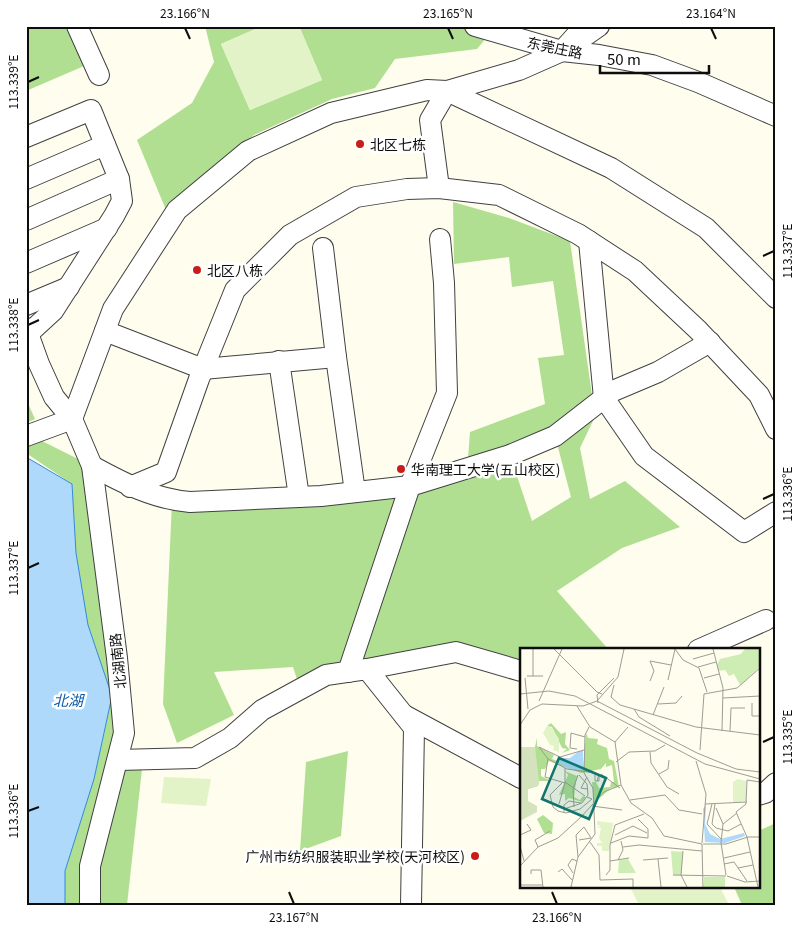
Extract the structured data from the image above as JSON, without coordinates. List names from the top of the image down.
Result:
{
  "streets": {
    "street": ["东莞庄路", "北湖南路"]
  },
  "water": ["北湖"],
  "places": [
    "北区七栋",
    "北区八栋",
    "华南理工大学(五山校区)",
    "广州市纺织服装职业学校(天河校区)"
  ],
  "scale_bar": "50 m",
  "coordinates": [
    "23.166°N",
    "23.165°N",
    "23.164°N",
    "113.339°E",
    "113.337°E",
    "113.338°E",
    "113.336°E",
    "113.335°E",
    "23.167°N"
  ]
}
